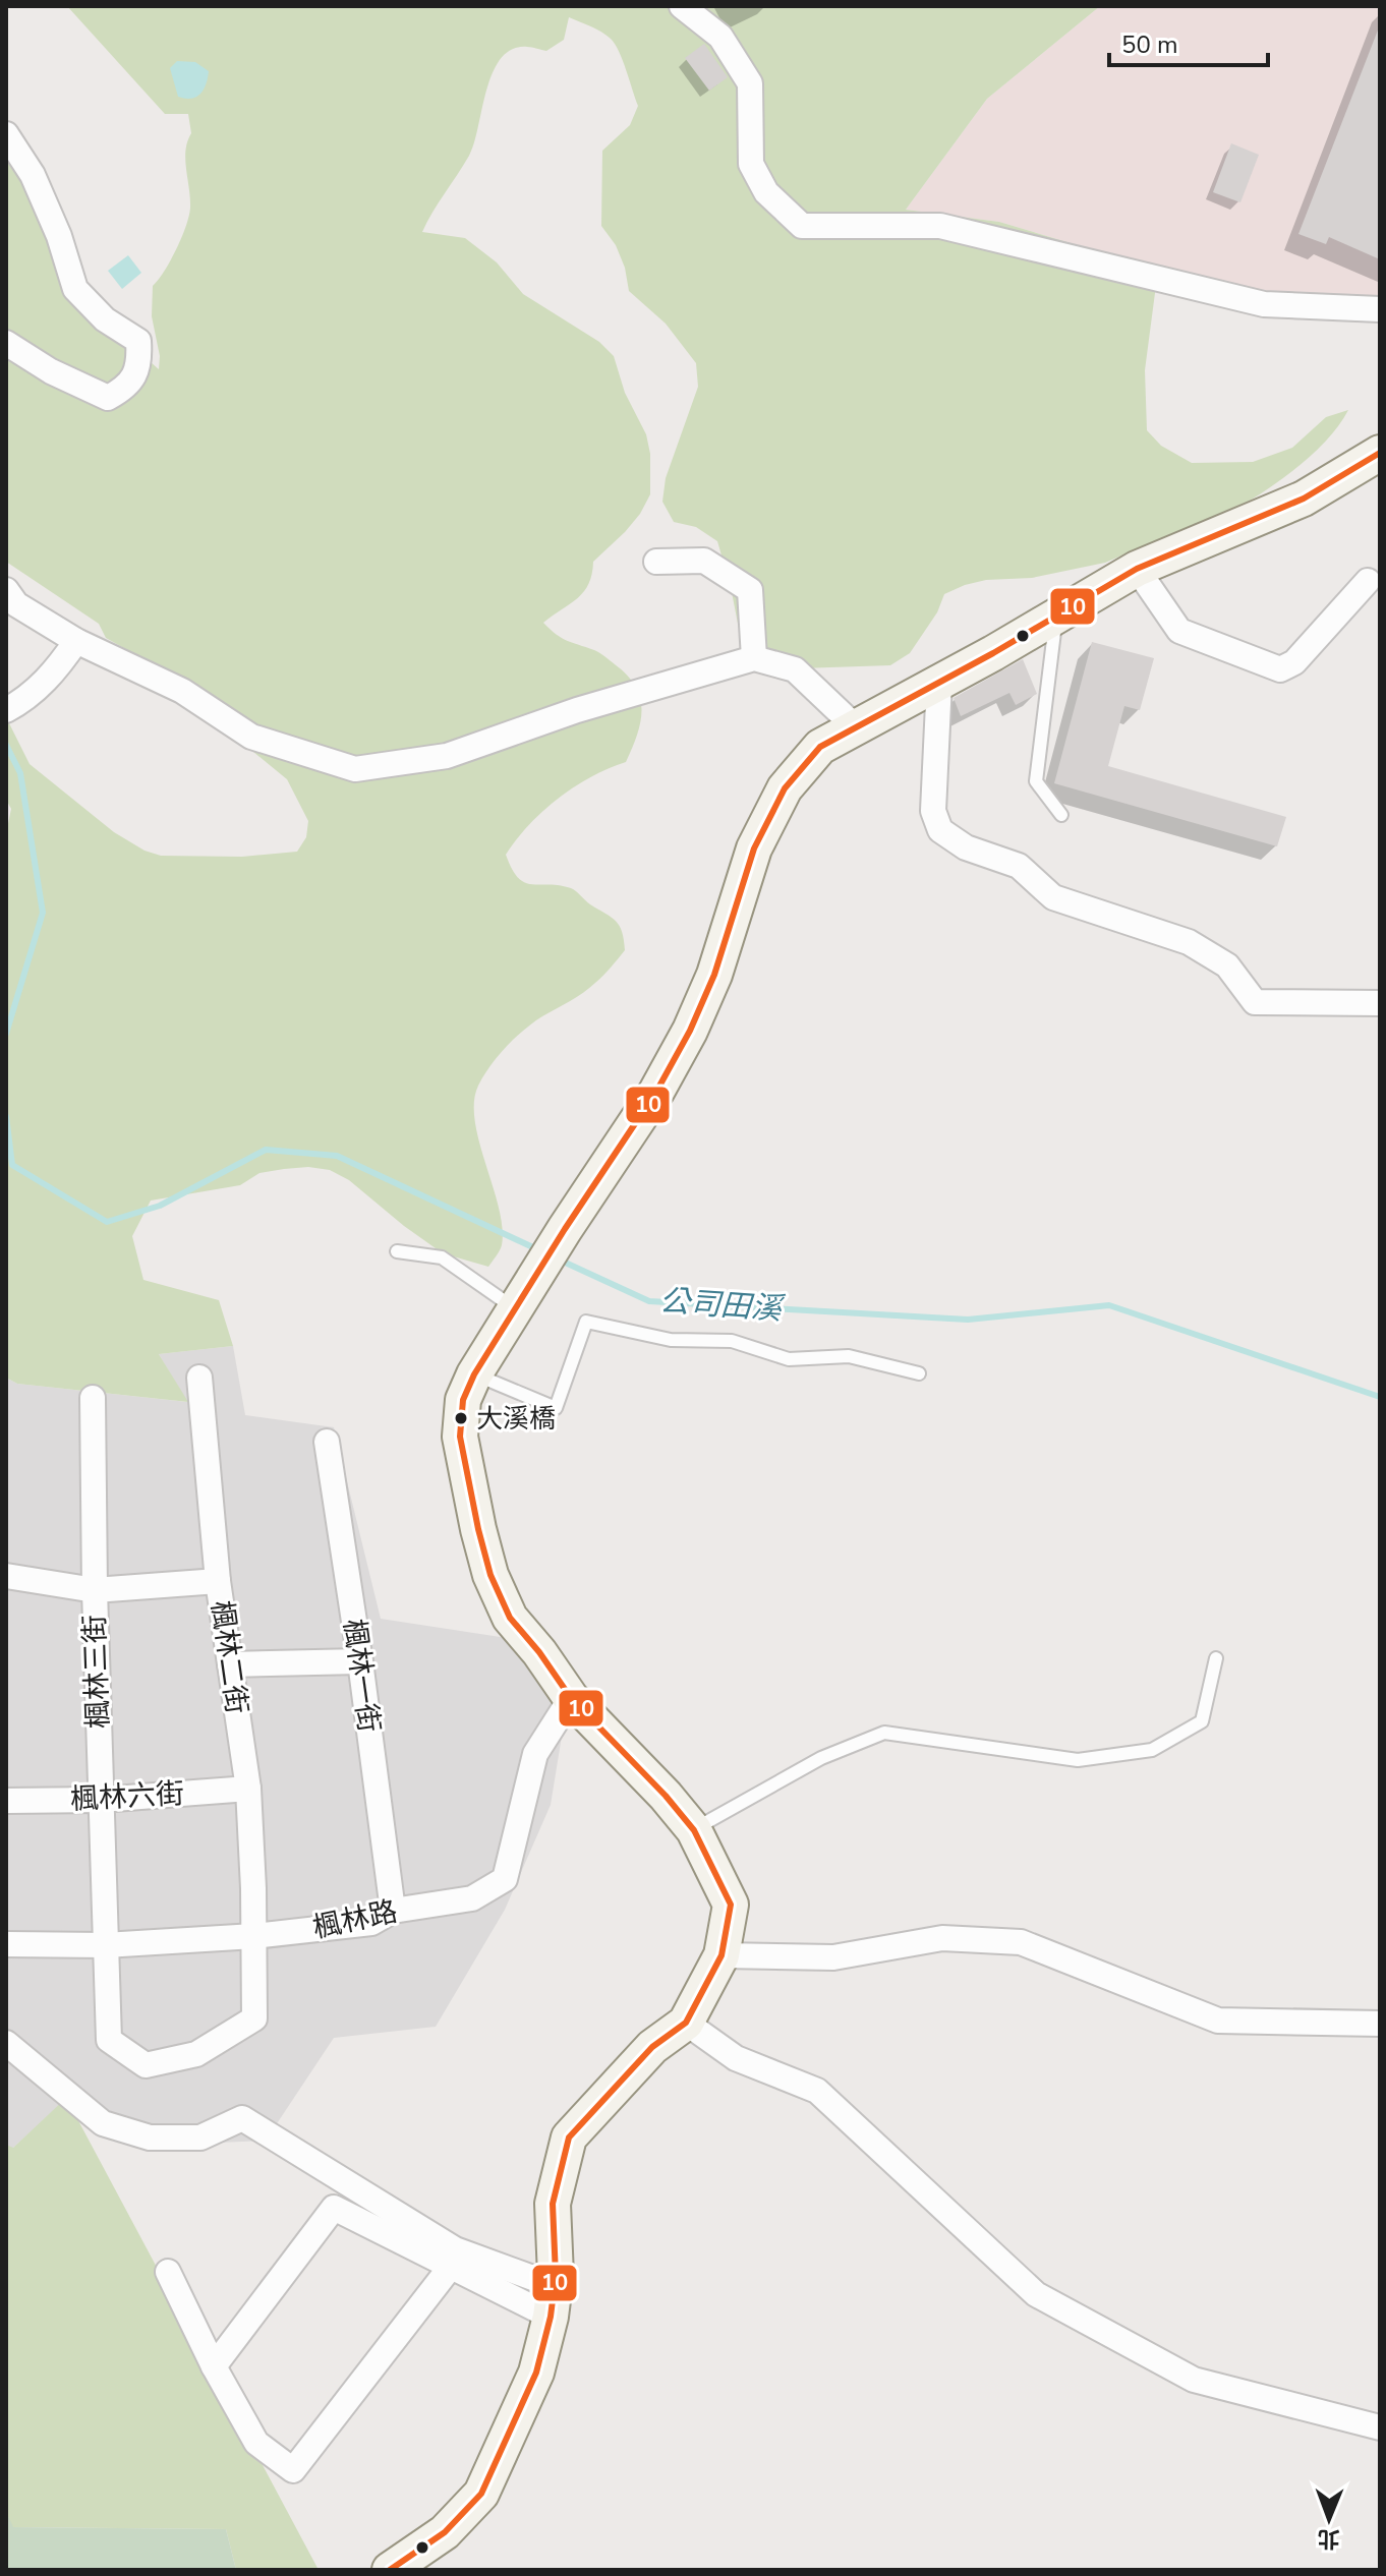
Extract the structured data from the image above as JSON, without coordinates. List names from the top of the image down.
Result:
{
  "streets": {
    "street": [
      "楓林二街",
      "楓林三街",
      "楓林一街",
      "楓林六街",
      "楓林路"
    ]
  },
  "crossings": [
    ["楓林二街", "楓林三街"],
    ["楓林二街", "楓林六街"],
    ["楓林二街", "楓林路"],
    ["楓林三街", "楓林六街"],
    ["楓林三街", "楓林路"],
    ["楓林一街", "楓林路"]
  ],
  "water": ["公司田溪"],
  "places": ["大溪橋"],
  "lines": ["transit line 10"],
  "scale_bar": "50 m",
  "north": "bottom"
}
